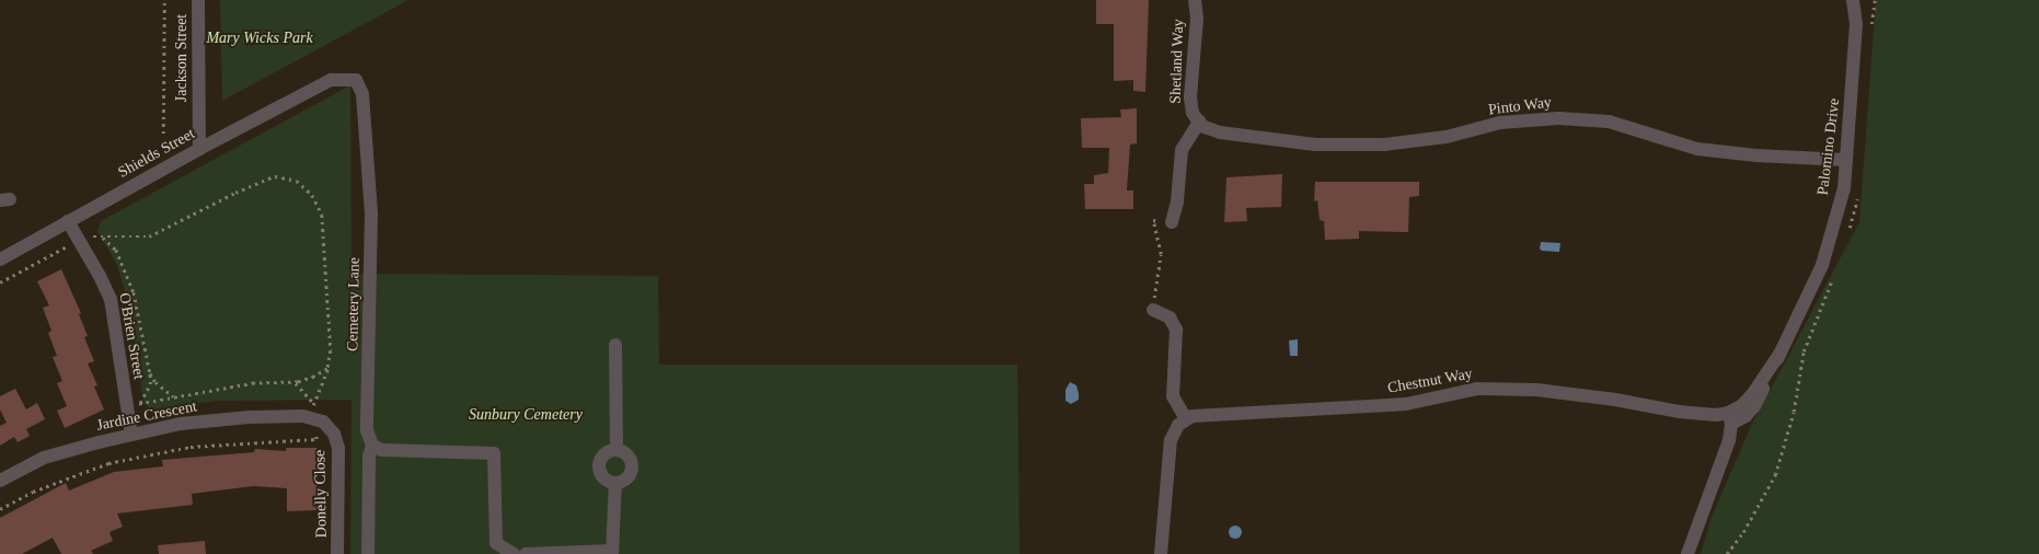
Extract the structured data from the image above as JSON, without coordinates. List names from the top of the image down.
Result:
{
  "streets": {
    "street": [
      "Jackson Street",
      "Shetland Way",
      "Pinto Way",
      "Palomino Drive",
      "Shields Street",
      "Cemetery Lane",
      "O'Brien Street",
      "Chestnut Way",
      "Jardine Crescent",
      "Donelly Close"
    ]
  },
  "crossings": [
    ["Jackson Street", "Shields Street"],
    ["Shetland Way", "Pinto Way"],
    ["Pinto Way", "Palomino Drive"],
    ["Palomino Drive", "Chestnut Way"],
    ["Shields Street", "Cemetery Lane"],
    ["Shields Street", "O'Brien Street"],
    ["O'Brien Street", "Jardine Crescent"],
    ["Jardine Crescent", "Donelly Close"]
  ],
  "parks": ["Mary Wicks Park", "Sunbury Cemetery"]
}
